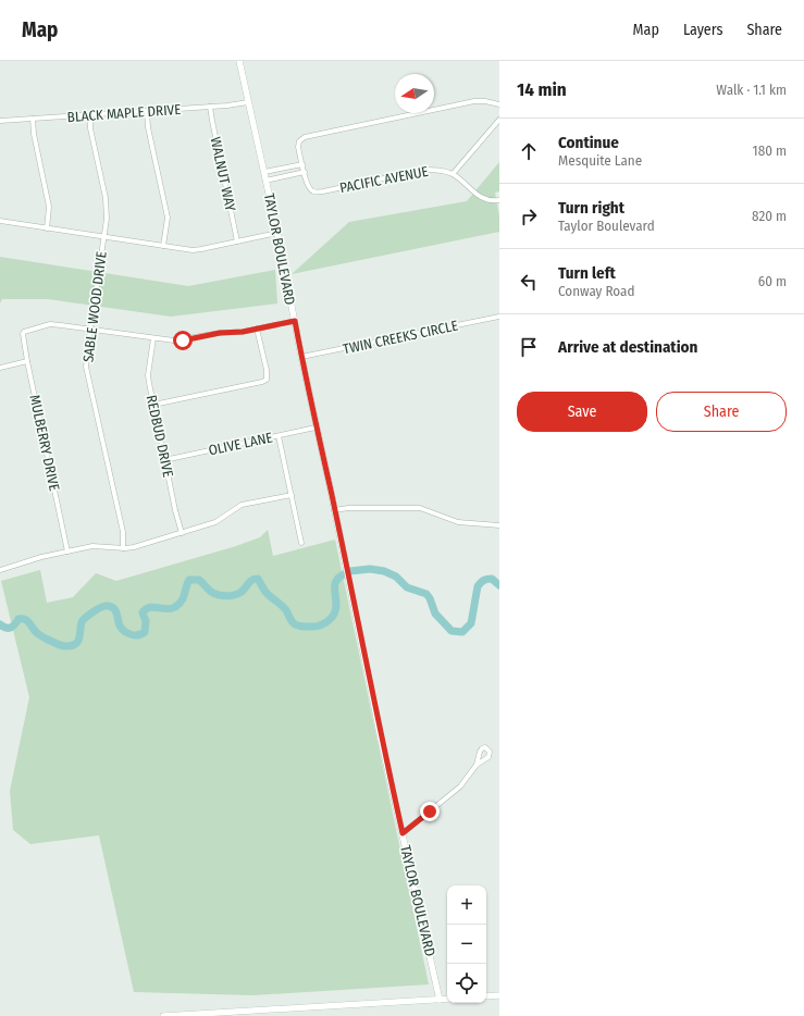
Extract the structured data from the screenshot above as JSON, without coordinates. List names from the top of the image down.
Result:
{
  "streets": {
    "street": [
      "BLACK MAPLE DRIVE",
      "WALNUT WAY",
      "PACIFIC AVENUE",
      "TAYLOR BOULEVARD",
      "SABLE WOOD DRIVE",
      "TWIN CREEKS CIRCLE",
      "REDBUD DRIVE",
      "MULBERRY DRIVE",
      "OLIVE LANE"
    ]
  },
  "crossings": [
    ["BLACK MAPLE DRIVE", "WALNUT WAY"],
    ["BLACK MAPLE DRIVE", "TAYLOR BOULEVARD"],
    ["BLACK MAPLE DRIVE", "SABLE WOOD DRIVE"],
    ["TAYLOR BOULEVARD", "TWIN CREEKS CIRCLE"],
    ["TAYLOR BOULEVARD", "OLIVE LANE"],
    ["SABLE WOOD DRIVE", "MULBERRY DRIVE"],
    ["REDBUD DRIVE", "OLIVE LANE"]
  ],
  "north": "left",
  "page": {
    "header": "Map",
    "nav": ["Map", "Layers", "Share"],
    "heading": ["14 min", "Walk · 1.1 km"],
    "list": [
      ["Continue", "Mesquite Lane", "180 m"],
      ["Turn right", "Taylor Boulevard", "820 m"],
      ["Turn left", "Conway Road", "60 m"],
      "Arrive at destination"
    ],
    "buttons": ["Save", "Share"],
    "map_buttons": ["+", "−"]
  }
}
